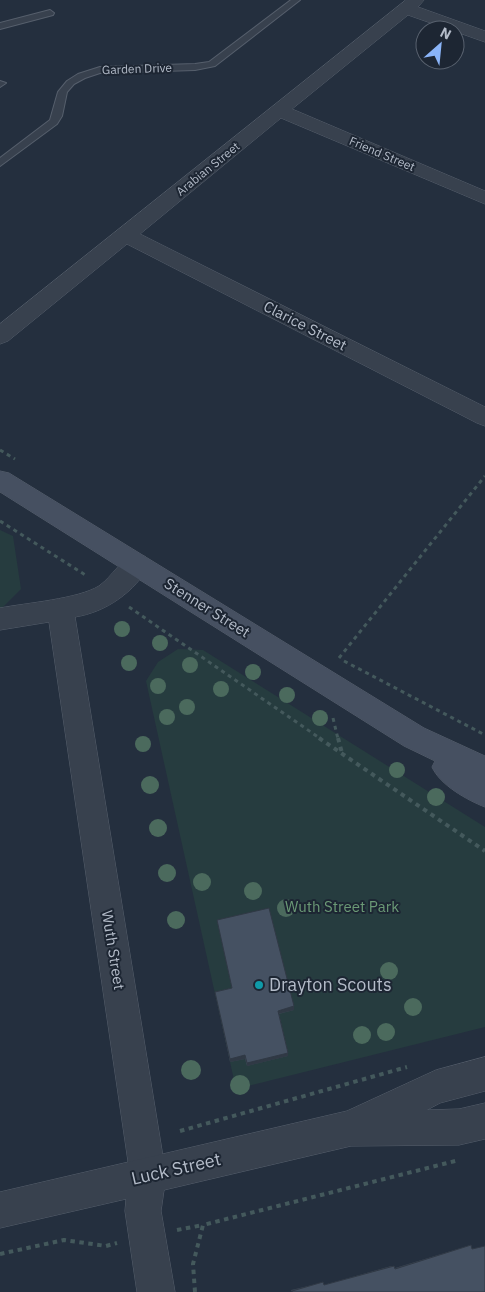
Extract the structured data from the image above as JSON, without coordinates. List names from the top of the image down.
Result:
{
  "streets": {
    "main road": ["Stenner Street"],
    "street": [
      "Friend Street",
      "Arabian Street",
      "Clarice Street",
      "Wuth Street",
      "Luck Street"
    ],
    "lane": ["Garden Drive"]
  },
  "crossings": [
    ["Friend Street", "Arabian Street"],
    ["Arabian Street", "Clarice Street"],
    ["Wuth Street", "Luck Street"]
  ],
  "parks": ["Wuth Street Park"],
  "places": ["Drayton Scouts"],
  "north": "top right"
}
